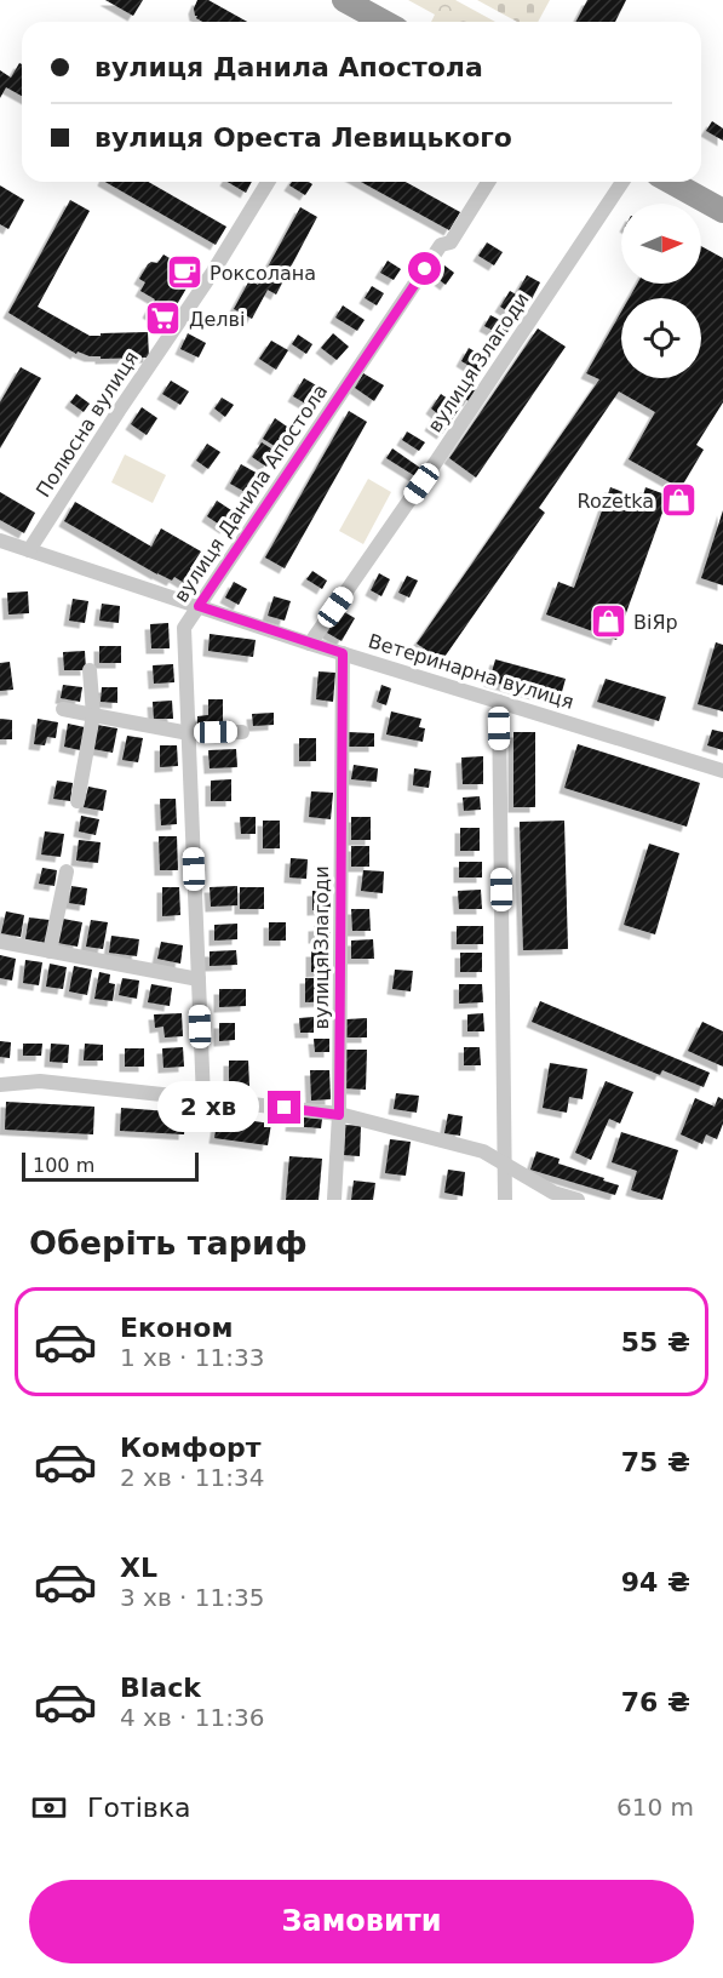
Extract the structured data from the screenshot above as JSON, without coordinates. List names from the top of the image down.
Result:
{
  "streets": {
    "street": [
      "вулиця Злагоди",
      "Полюсна вулиця",
      "вулиця Данила Апостола",
      "Ветеринарна вулиця"
    ]
  },
  "crossings": [
    ["вулиця Злагоди", "Ветеринарна вулиця"],
    ["Полюсна вулиця", "Ветеринарна вулиця"],
    ["вулиця Данила Апостола", "Ветеринарна вулиця"]
  ],
  "places": {
    "cafe": ["Роксолана"],
    "supermarket": ["Делві"],
    "shop": ["Rozetka", "ВіЯр"]
  },
  "scale_bar": "100 m",
  "north": "right",
  "page": {
    "banner": ["вулиця Данила Апостола", "вулиця Ореста Левицького"],
    "bubble": "2 хв",
    "scale": "100 m",
    "heading": "Оберіть тариф",
    "list": [
      {
        "name": "Економ",
        "note": "1 хв · 11:33",
        "value": "55 ₴"
      },
      {
        "name": "Комфорт",
        "note": "2 хв · 11:34",
        "value": "75 ₴"
      },
      {
        "name": "XL",
        "note": "3 хв · 11:35",
        "value": "94 ₴"
      },
      {
        "name": "Black",
        "note": "4 хв · 11:36",
        "value": "76 ₴"
      }
    ],
    "pay": ["Готівка", "610 m"],
    "buttons": "Замовити"
  }
}
